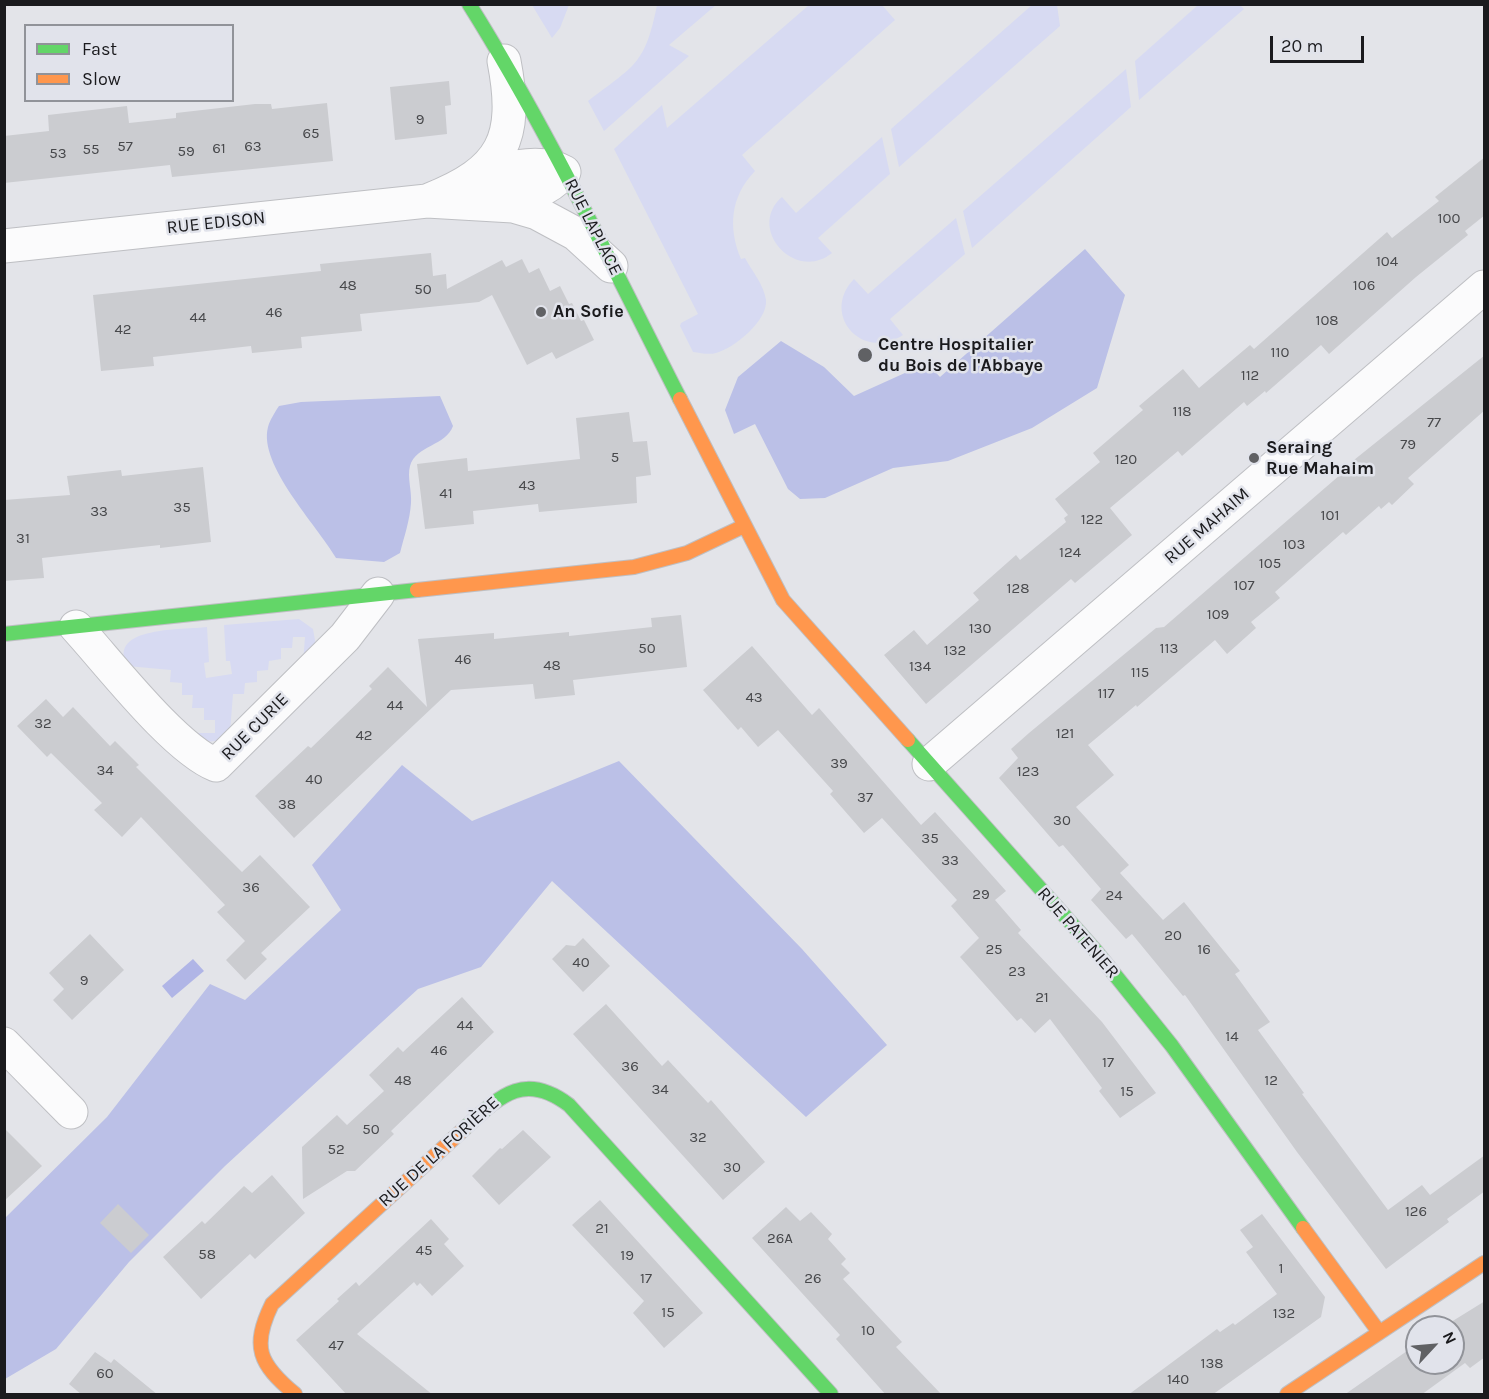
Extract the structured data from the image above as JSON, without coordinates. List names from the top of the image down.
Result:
{
  "streets": {
    "street": [
      "RUE EDISON",
      "RUE LAPLACE",
      "RUE MAHAIM",
      "RUE CURIE",
      "RUE PATENIER",
      "RUE DE LA FORIÈRE"
    ]
  },
  "crossings": [
    ["RUE EDISON", "RUE LAPLACE"],
    ["RUE LAPLACE", "RUE PATENIER"],
    ["RUE MAHAIM", "RUE PATENIER"]
  ],
  "places": ["An Sofie", "Centre Hospitalier du Bois de l'Abbaye", "Seraing Rue Mahaim"],
  "house_numbers": [
    "9",
    "65",
    "57",
    "63",
    "61",
    "55",
    "59",
    "53",
    "100",
    "104",
    "48",
    "106",
    "50",
    "46",
    "44",
    "108",
    "42",
    "110",
    "112",
    "118",
    "77",
    "79",
    "5",
    "120",
    "43",
    "41",
    "35",
    "33",
    "101",
    "122",
    "31",
    "103",
    "124",
    "105",
    "107",
    "128",
    "109",
    "130",
    "50",
    "113",
    "132",
    "46",
    "48",
    "134",
    "115",
    "117",
    "43",
    "44",
    "32",
    "121",
    "42",
    "39",
    "34",
    "123",
    "40",
    "37",
    "38",
    "30",
    "35",
    "33",
    "36",
    "29",
    "24",
    "20",
    "25",
    "16",
    "40",
    "23",
    "9",
    "21",
    "44",
    "14",
    "46",
    "17",
    "36",
    "48",
    "12",
    "34",
    "15",
    "50",
    "32",
    "52",
    "30",
    "126",
    "21",
    "26A",
    "45",
    "58",
    "19",
    "1",
    "17",
    "26",
    "15",
    "132",
    "10",
    "47",
    "138",
    "60",
    "140"
  ],
  "legend": ["Fast", "Slow"],
  "scale_bar": "20 m",
  "north": "top right"
}
